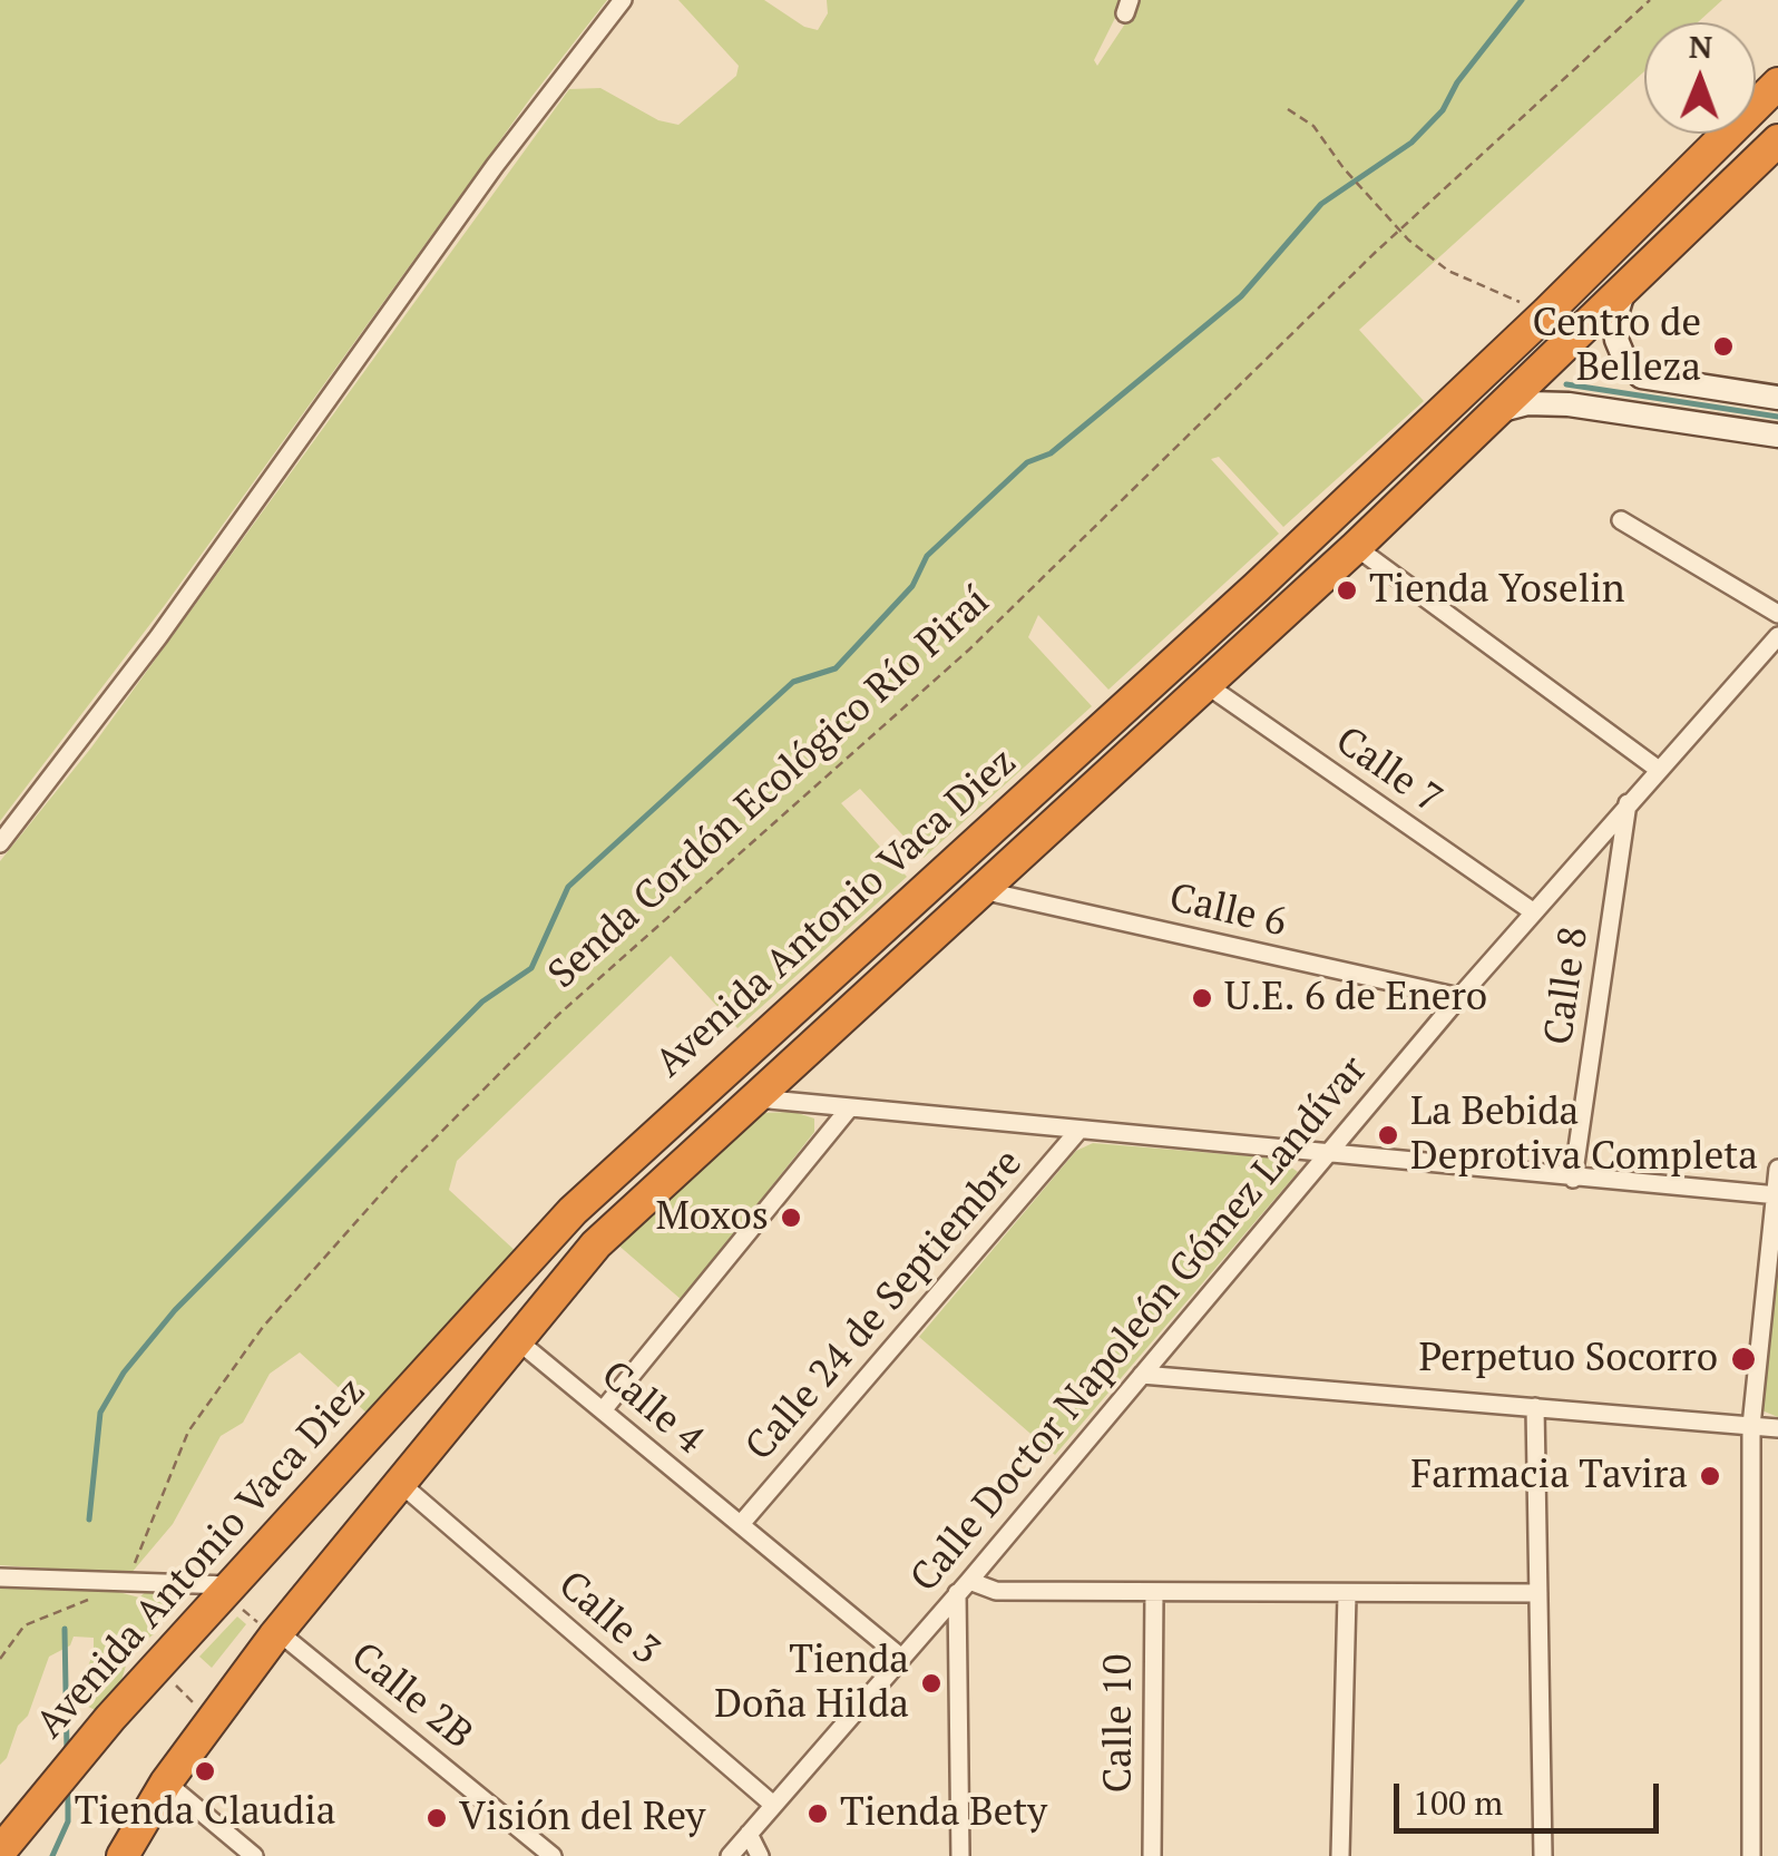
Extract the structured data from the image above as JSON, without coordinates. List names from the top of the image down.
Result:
{
  "streets": {
    "highway": ["Avenida Antonio Vaca Diez"],
    "street": [
      "Calle 7",
      "Calle 6",
      "Calle 8",
      "Calle 24 de Septiembre",
      "Calle Doctor Napoleón Gómez Landívar",
      "Calle 4",
      "Calle 3",
      "Calle 2B",
      "Calle 10"
    ],
    "path": ["Senda Cordón Ecológico Río Piraí"]
  },
  "crossings": [
    ["Calle 7", "Avenida Antonio Vaca Diez"],
    ["Calle 7", "Calle Doctor Napoleón Gómez Landívar"],
    ["Calle 6", "Avenida Antonio Vaca Diez"],
    ["Calle 6", "Calle Doctor Napoleón Gómez Landívar"],
    ["Avenida Antonio Vaca Diez", "Calle 4"],
    ["Avenida Antonio Vaca Diez", "Calle 3"],
    ["Avenida Antonio Vaca Diez", "Calle 2B"],
    ["Calle 8", "Calle Doctor Napoleón Gómez Landívar"],
    ["Calle 24 de Septiembre", "Calle 4"],
    ["Calle Doctor Napoleón Gómez Landívar", "Calle 4"],
    ["Calle Doctor Napoleón Gómez Landívar", "Calle 3"]
  ],
  "places": [
    "Centro de Belleza",
    "Tienda Yoselin",
    "U.E. 6 de Enero",
    "La Bebida Deprotiva Completa",
    "Moxos",
    "Perpetuo Socorro",
    "Farmacia Tavira",
    "Tienda Doña Hilda",
    "Tienda Claudia",
    "Tienda Bety",
    "Visión del Rey"
  ],
  "scale_bar": "100 m",
  "north": "top"
}
